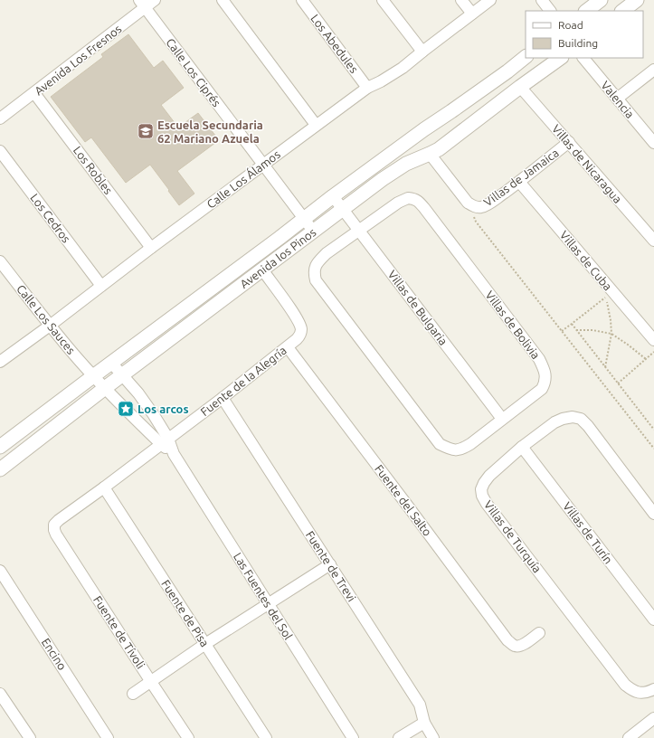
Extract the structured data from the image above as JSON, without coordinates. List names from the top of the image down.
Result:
{
  "streets": {
    "street": [
      "Los Abedules",
      "Avenida Los Fresnos",
      "Calle Los Ciprés",
      "Valencia",
      "Villas de Nicaragua",
      "Los Robles",
      "Villas de Jamaica",
      "Calle Los Álamos",
      "Los Cedros",
      "Avenida los Pinos",
      "Villas de Cuba",
      "Villas de Bulgaria",
      "Calle Los Sauces",
      "Villas de Bolivia",
      "Fuente de la Alegría",
      "Fuente del Salto",
      "Villas de Turín",
      "Villas de Turquía",
      "Fuente de Trevi",
      "Las Fuentes del Sol",
      "Fuente de Pisa",
      "Fuente de Tívoli",
      "Encino"
    ]
  },
  "crossings": [
    ["Los Abedules", "Calle Los Álamos"],
    ["Avenida Los Fresnos", "Calle Los Ciprés"],
    ["Avenida Los Fresnos", "Los Robles"],
    ["Calle Los Ciprés", "Calle Los Álamos"],
    ["Calle Los Ciprés", "Avenida los Pinos"],
    ["Villas de Nicaragua", "Villas de Jamaica"],
    ["Villas de Nicaragua", "Avenida los Pinos"],
    ["Los Robles", "Calle Los Álamos"],
    ["Villas de Jamaica", "Avenida los Pinos"],
    ["Villas de Jamaica", "Villas de Cuba"],
    ["Calle Los Álamos", "Los Cedros"],
    ["Calle Los Álamos", "Calle Los Sauces"],
    ["Avenida los Pinos", "Villas de Bulgaria"],
    ["Avenida los Pinos", "Calle Los Sauces"],
    ["Avenida los Pinos", "Fuente de la Alegría"],
    ["Avenida los Pinos", "Las Fuentes del Sol"],
    ["Villas de Bulgaria", "Villas de Bolivia"],
    ["Calle Los Sauces", "Las Fuentes del Sol"],
    ["Fuente de la Alegría", "Fuente del Salto"],
    ["Fuente de la Alegría", "Fuente de Trevi"],
    ["Fuente de la Alegría", "Las Fuentes del Sol"],
    ["Fuente de la Alegría", "Fuente de Pisa"],
    ["Fuente de la Alegría", "Fuente de Tívoli"],
    ["Villas de Turín", "Villas de Turquía"]
  ],
  "places": {
    "school or university": ["Escuela Secundaria 62 Mariano Azuela"],
    "place": ["Los arcos"]
  },
  "legend": ["Road", "Building"]
}
